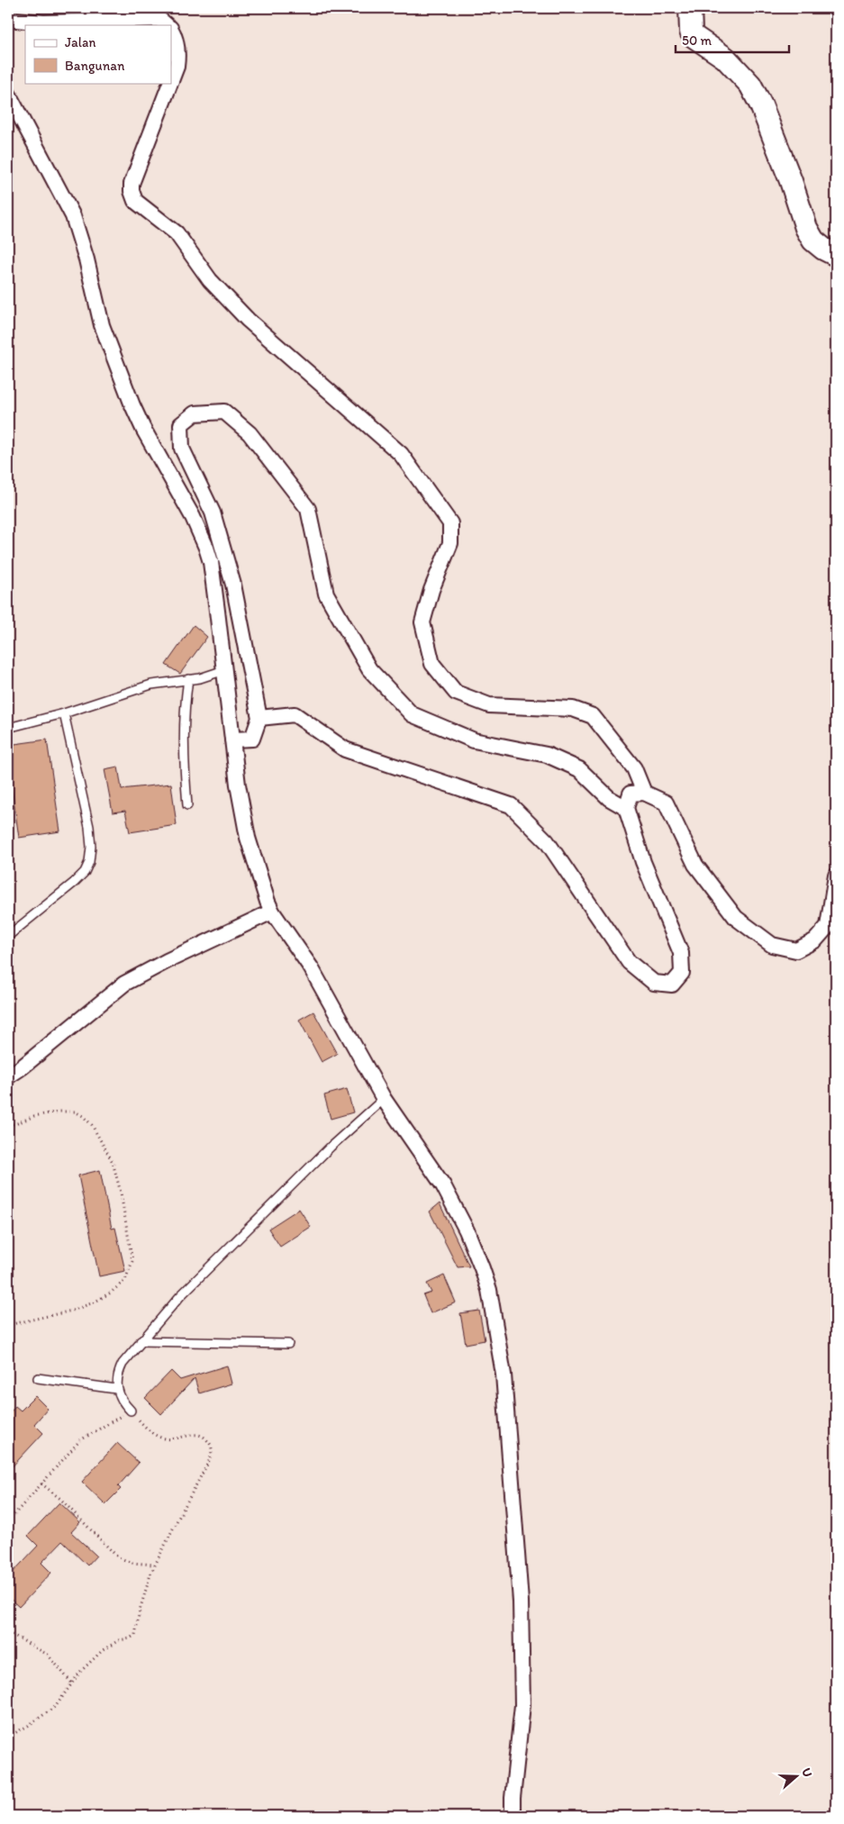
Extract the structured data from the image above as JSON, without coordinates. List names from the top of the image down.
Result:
{
  "legend": ["Jalan", "Bangunan"],
  "scale_bar": "50 m",
  "north": "right"
}
